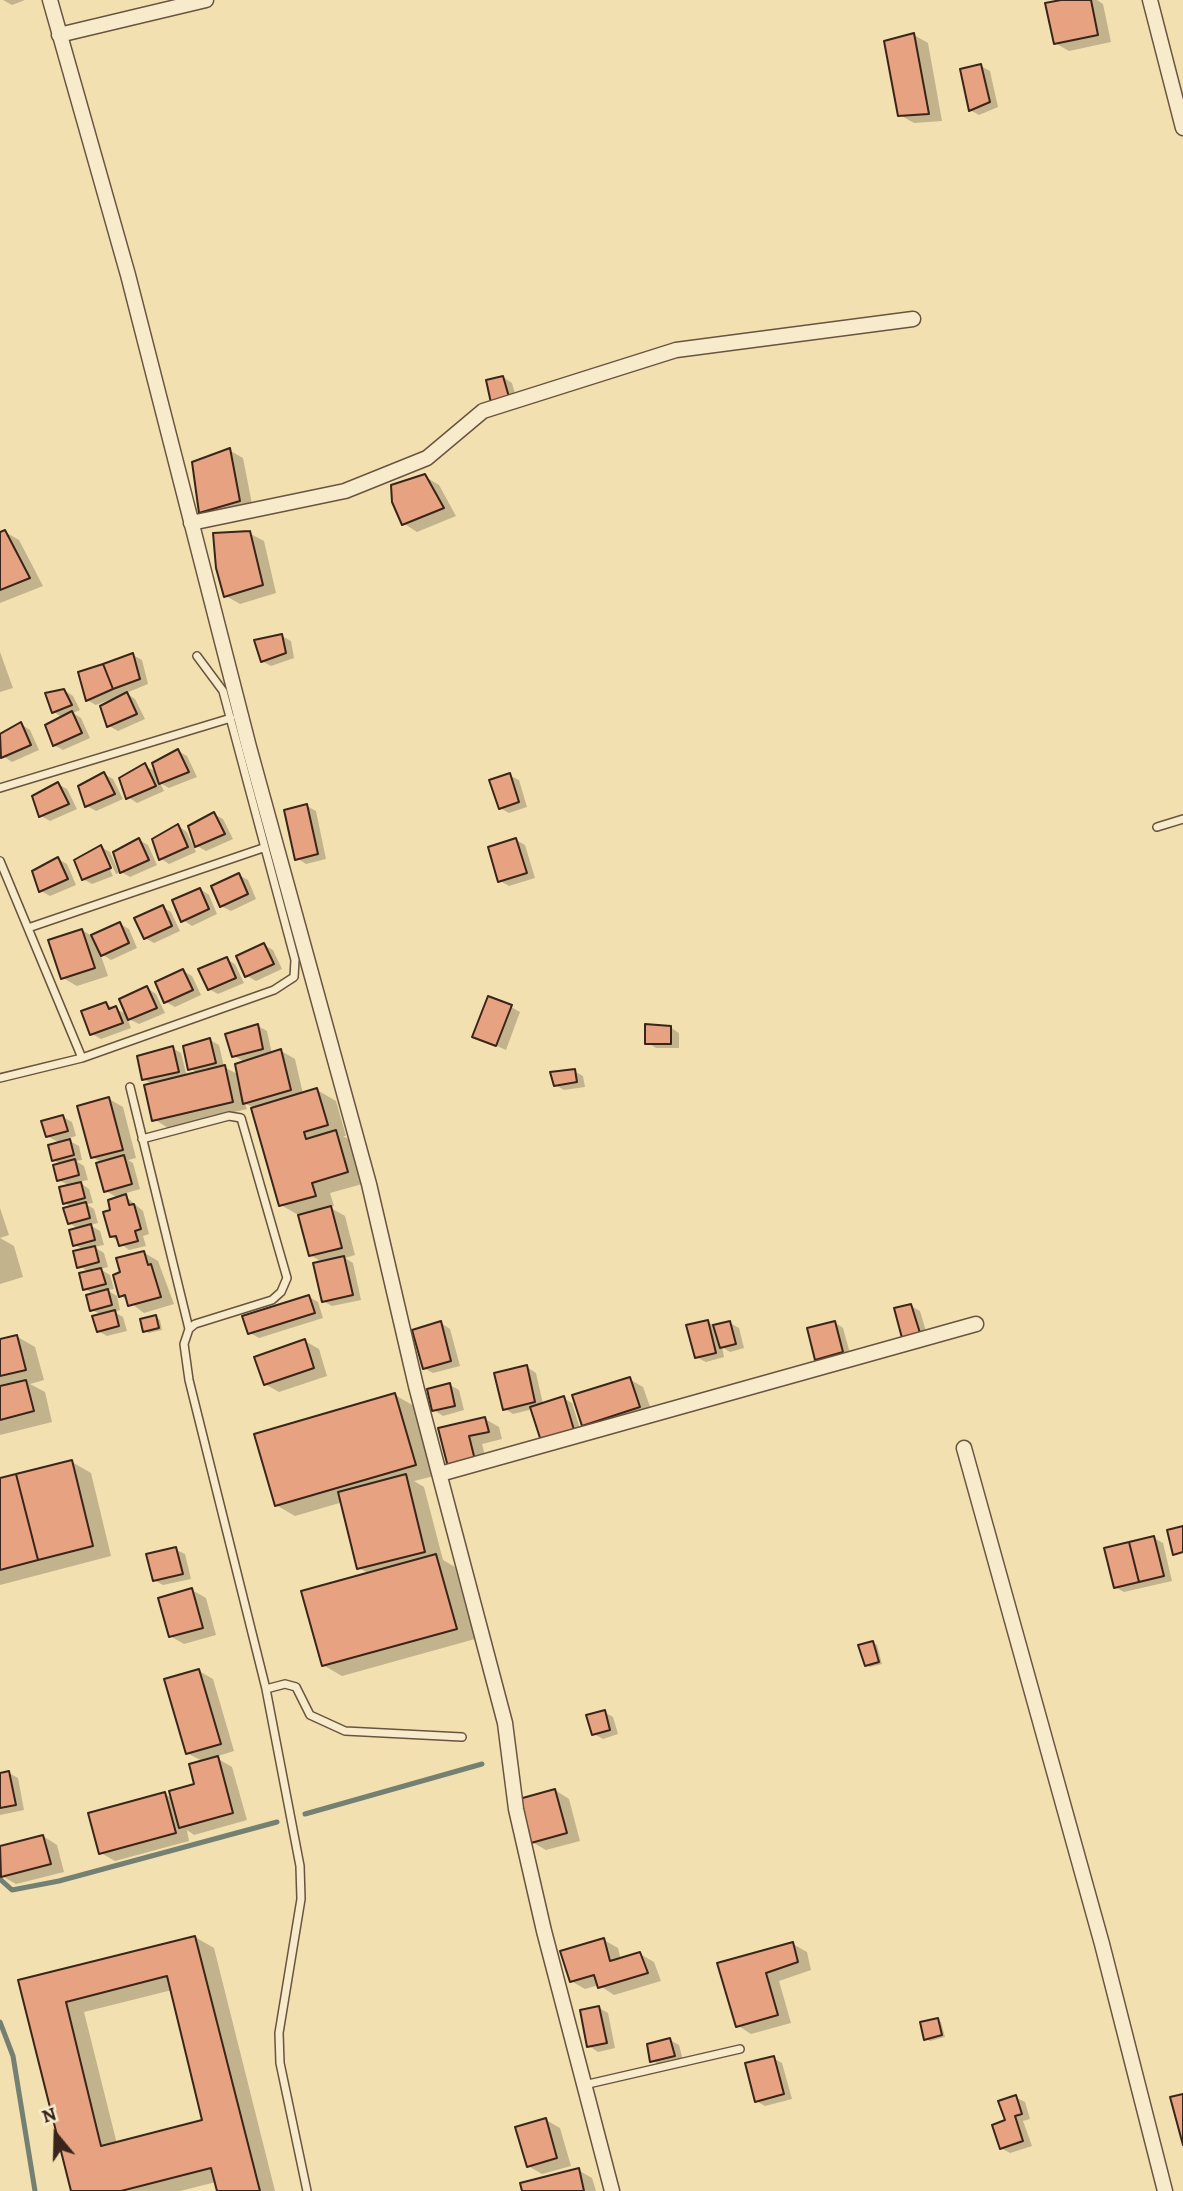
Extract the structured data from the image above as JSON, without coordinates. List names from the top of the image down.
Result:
{
  "north": "top"
}
